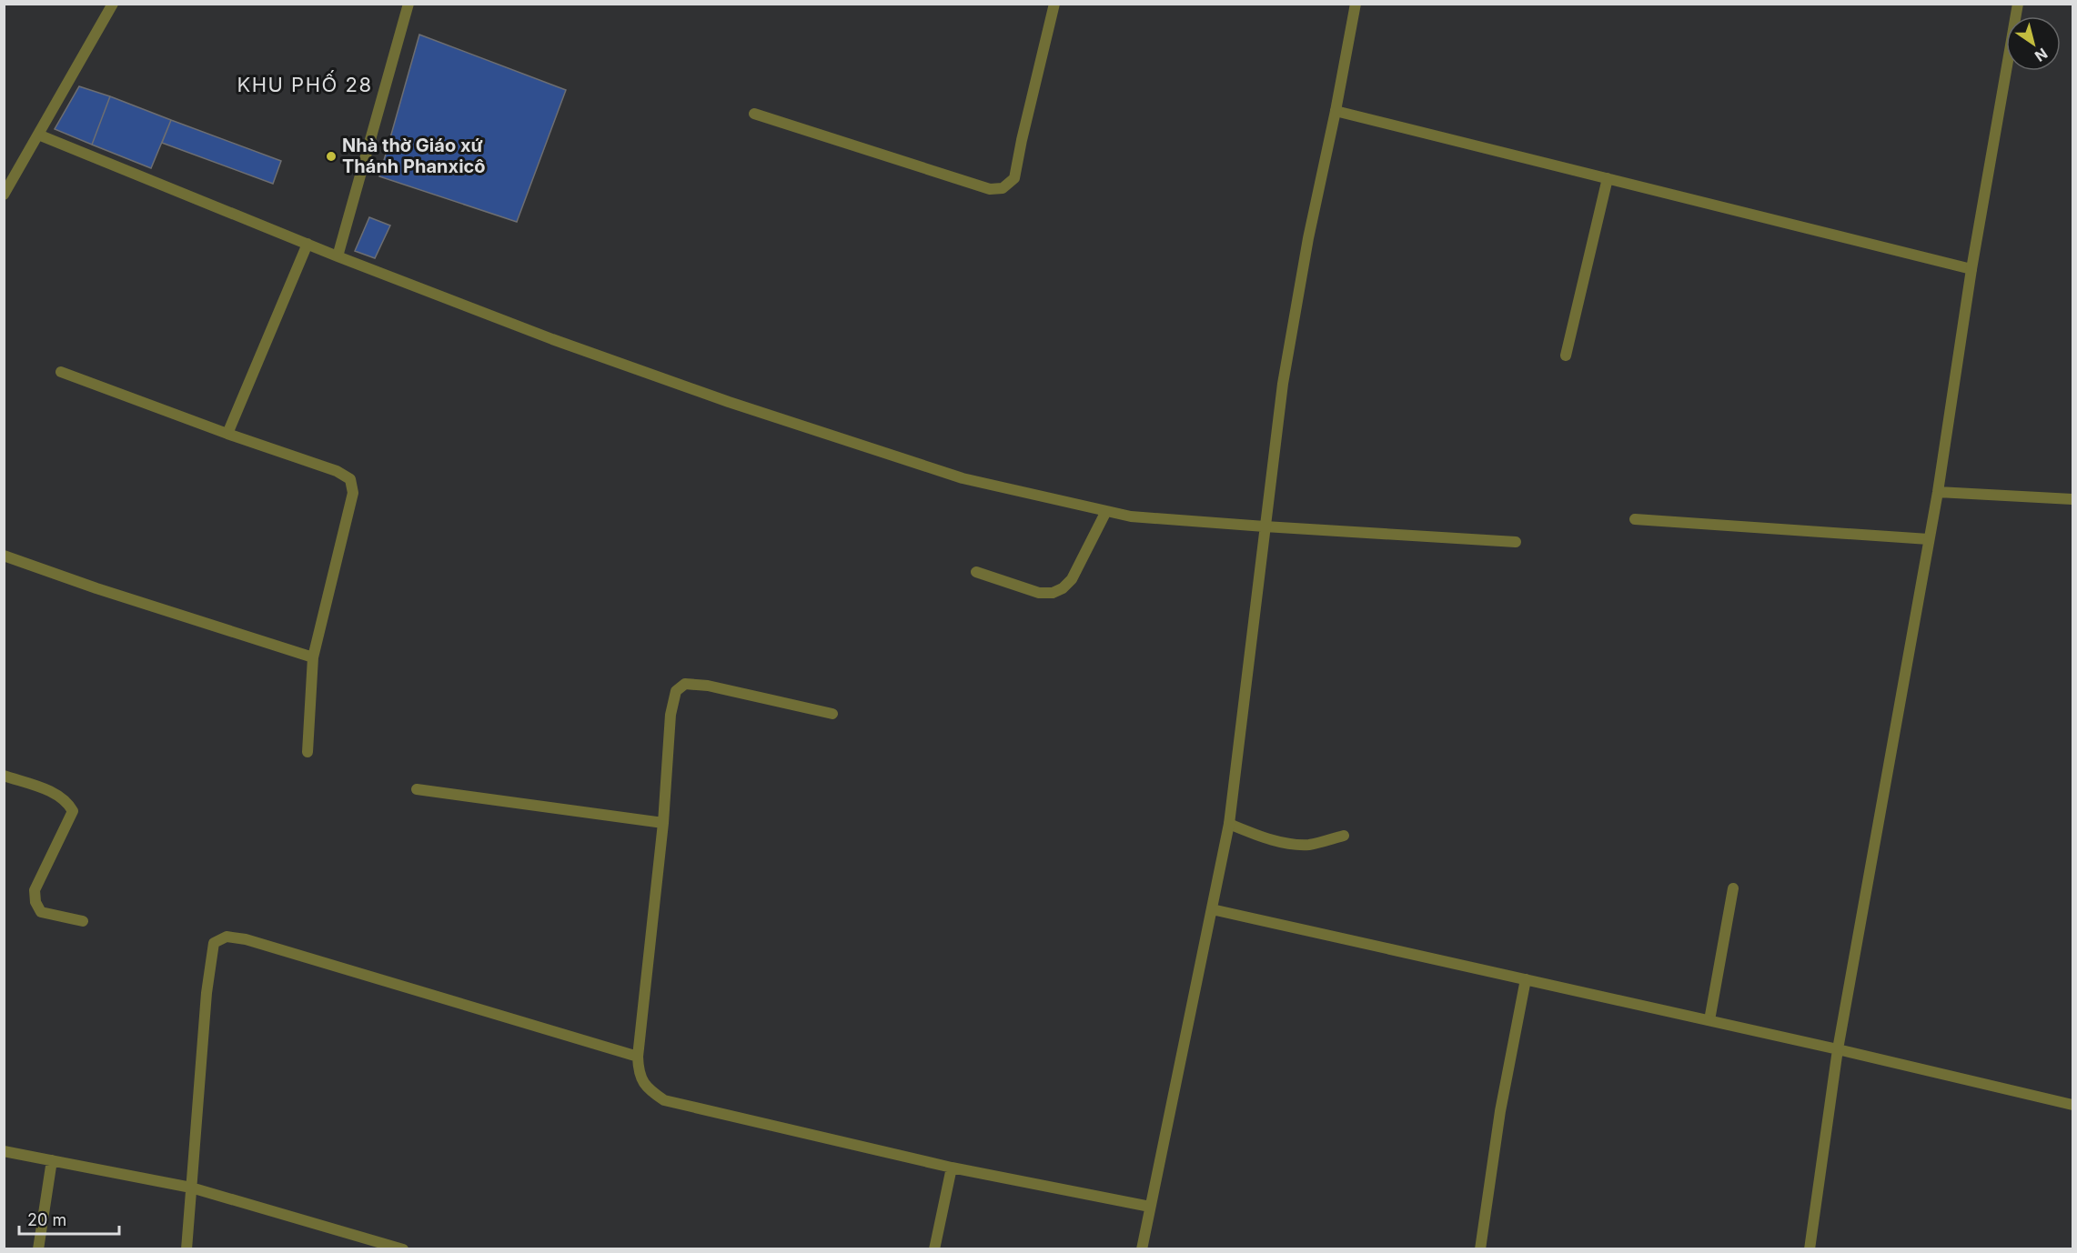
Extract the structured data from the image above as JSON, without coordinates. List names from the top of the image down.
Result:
{
  "districts": ["KHU PHỐ 28"],
  "places": ["Nhà thờ Giáo xứ Thánh Phanxicô"],
  "scale_bar": "20 m",
  "north": "bottom right"
}
